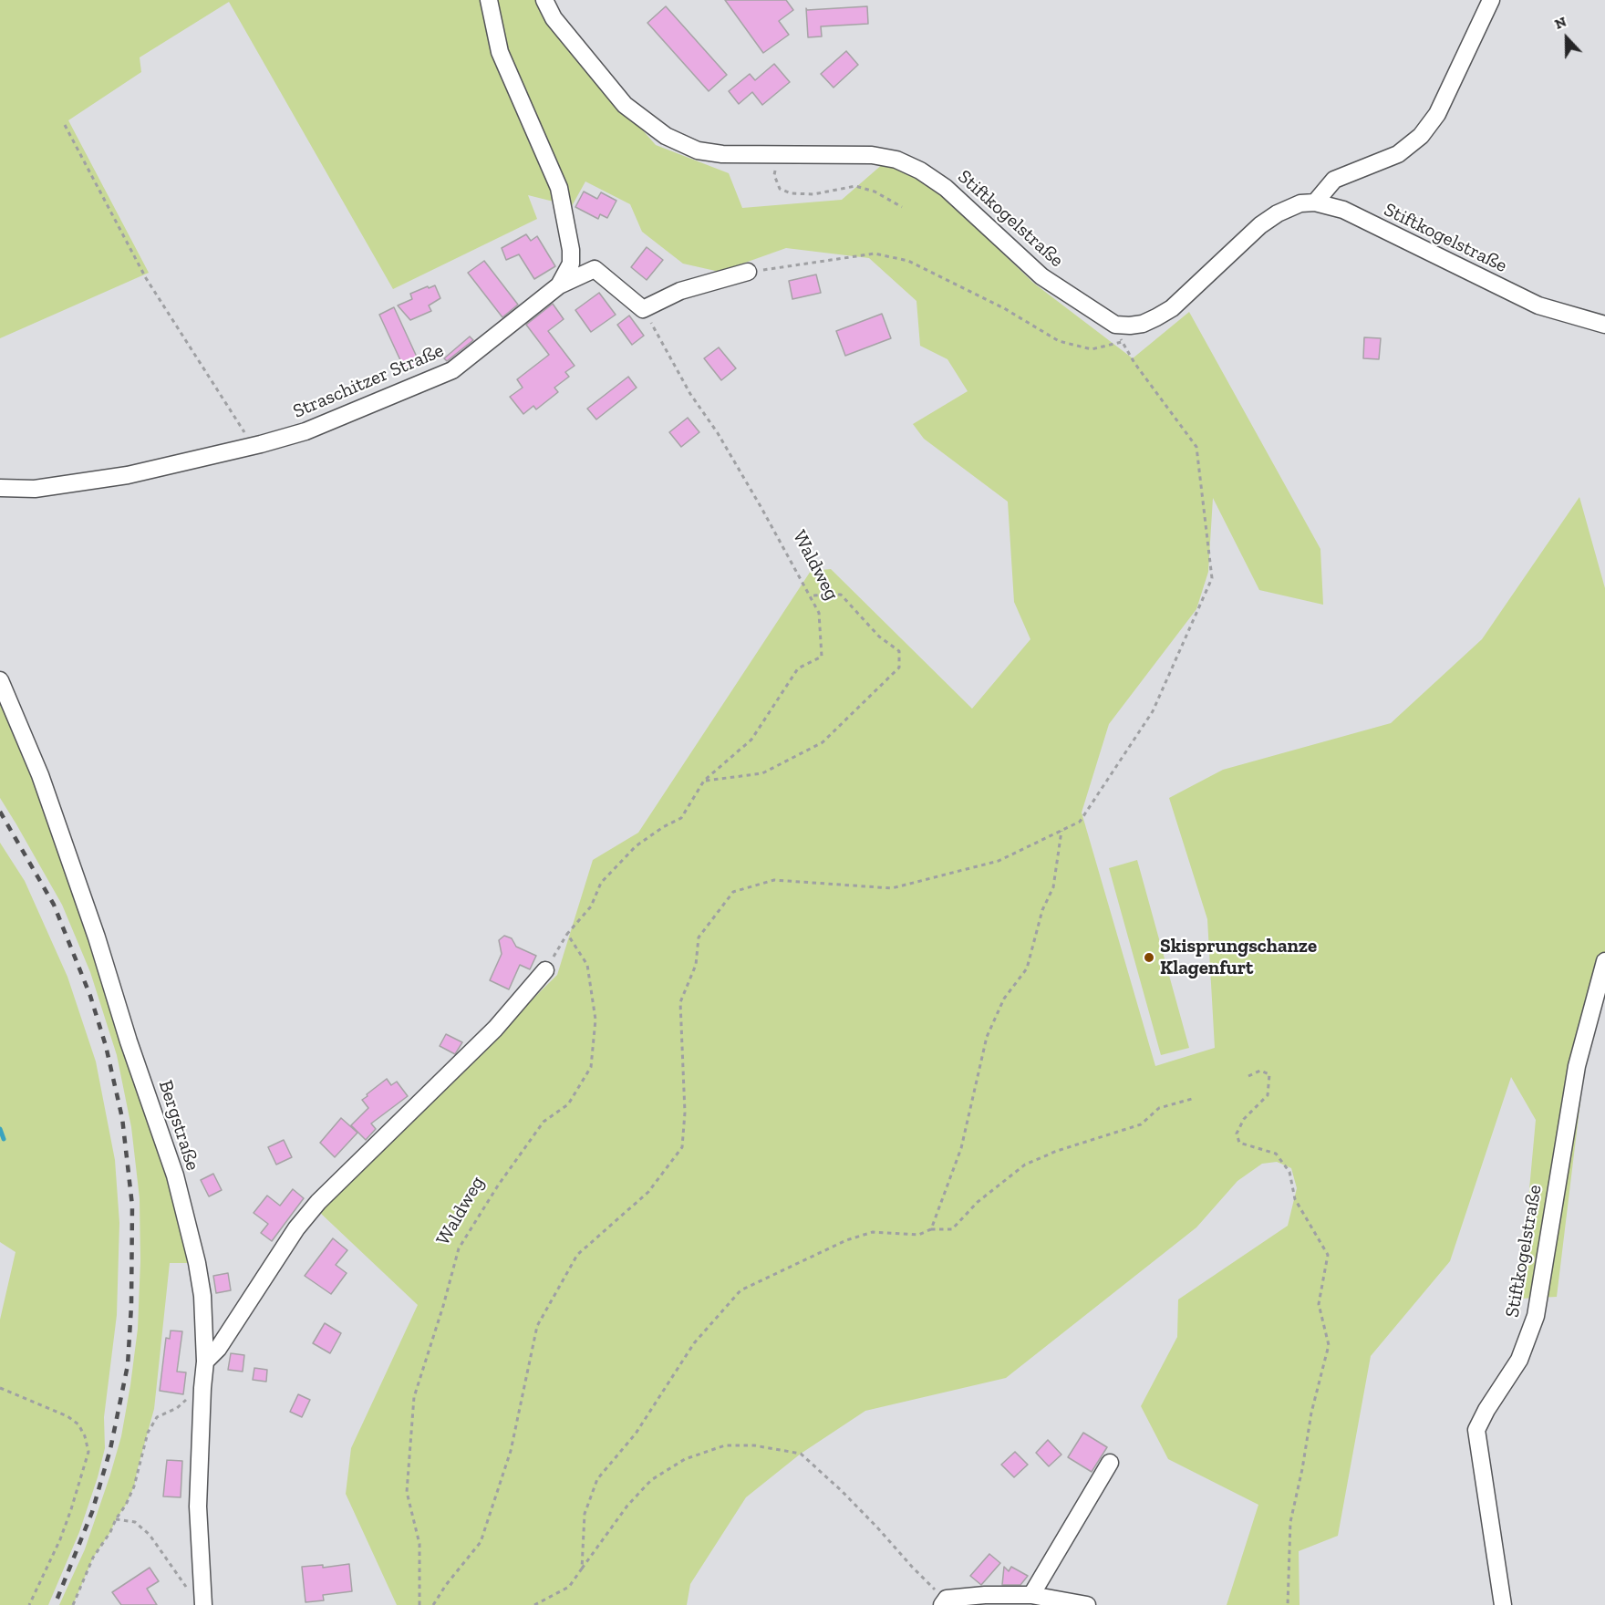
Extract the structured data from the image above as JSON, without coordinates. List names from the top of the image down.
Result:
{
  "streets": {
    "street": ["Stiftkogelstraße", "Straschitzer Straße", "Bergstraße"],
    "path": ["Waldweg"]
  },
  "places": ["Skisprungschanze Klagenfurt"],
  "north": "top"
}
